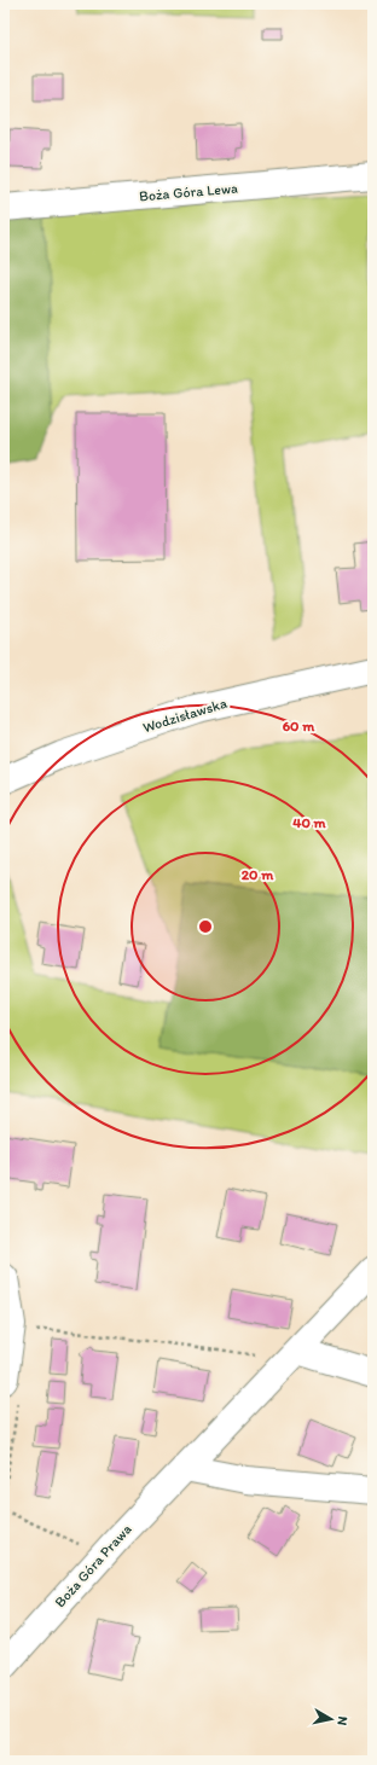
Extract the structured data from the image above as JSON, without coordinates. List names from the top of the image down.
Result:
{
  "streets": {
    "street": ["Boża Góra Lewa", "Wodzisławska", "Boża Góra Prawa"]
  },
  "north": "right",
  "rings": ["60 m", "40 m", "20 m"]
}
